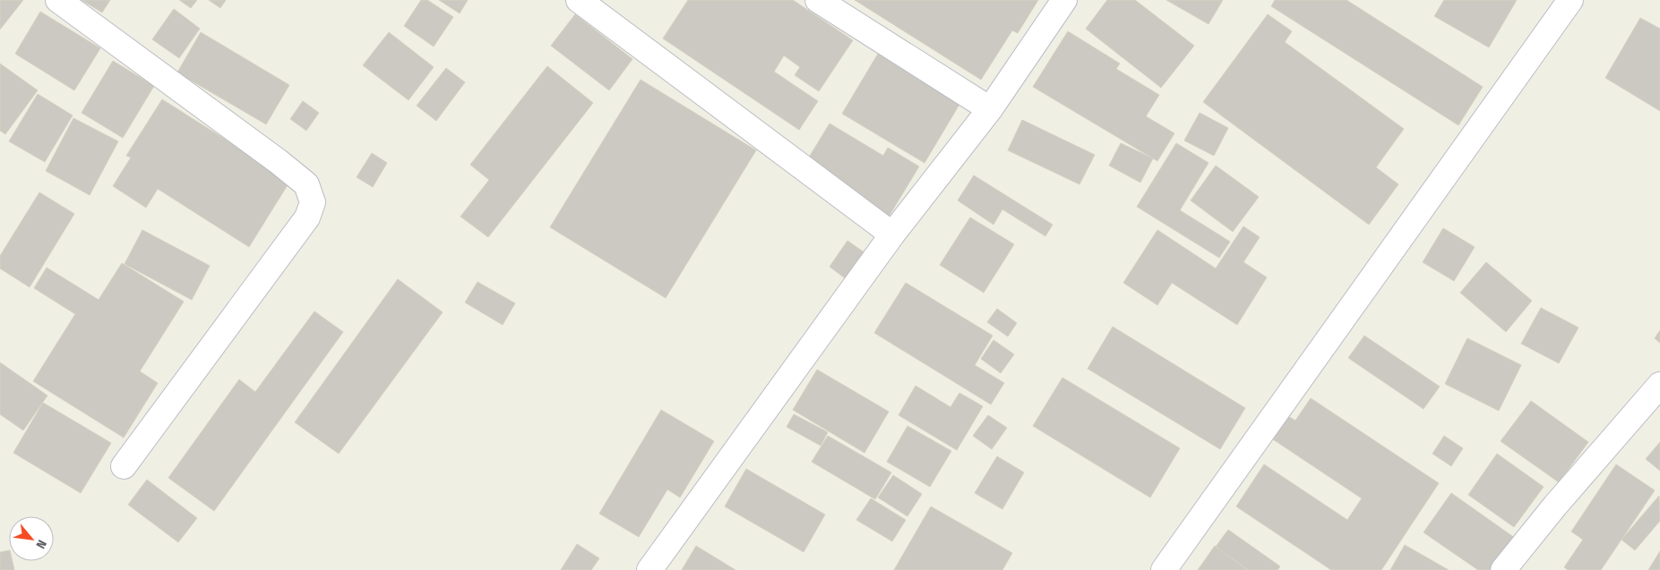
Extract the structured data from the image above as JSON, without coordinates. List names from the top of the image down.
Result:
{
  "north": "bottom right"
}
